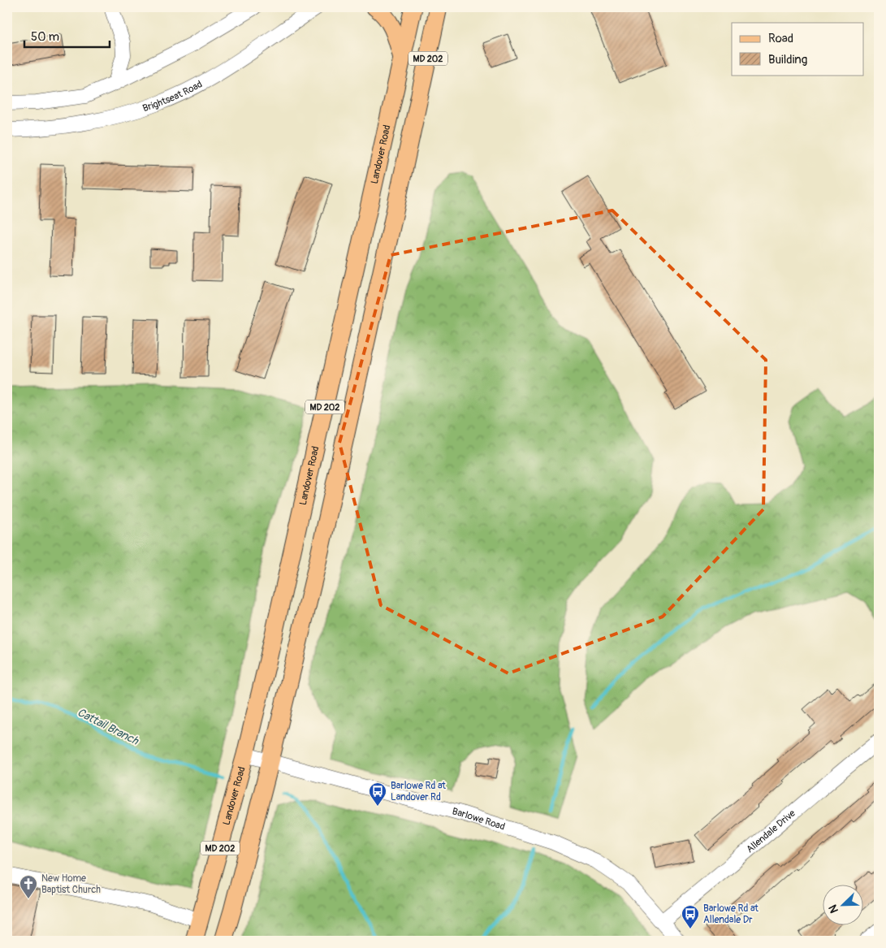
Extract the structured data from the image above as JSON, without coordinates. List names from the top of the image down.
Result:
{
  "streets": {
    "main road": ["MD 202", "Landover Road"],
    "street": ["Brightseat Road", "Barlowe Road", "Allendale Drive"]
  },
  "crossings": [
    ["MD 202", "Barlowe Road"],
    ["Landover Road", "Barlowe Road"],
    ["Barlowe Road", "Allendale Drive"]
  ],
  "water": ["Cattail Branch"],
  "places": {
    "bus stop": ["Barlowe Rd at Landover Rd", "Barlowe Rd at Allendale Dr"],
    "church": ["New Home Baptist Church"]
  },
  "legend": ["Road", "Building"],
  "scale_bar": "50 m",
  "north": "bottom left"
}
